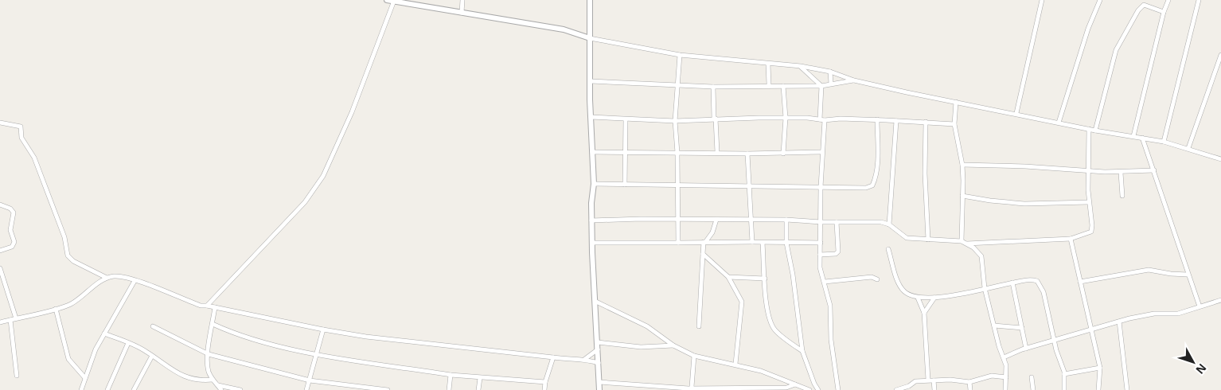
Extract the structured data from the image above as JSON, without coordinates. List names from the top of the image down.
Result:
{
  "north": "bottom right"
}
